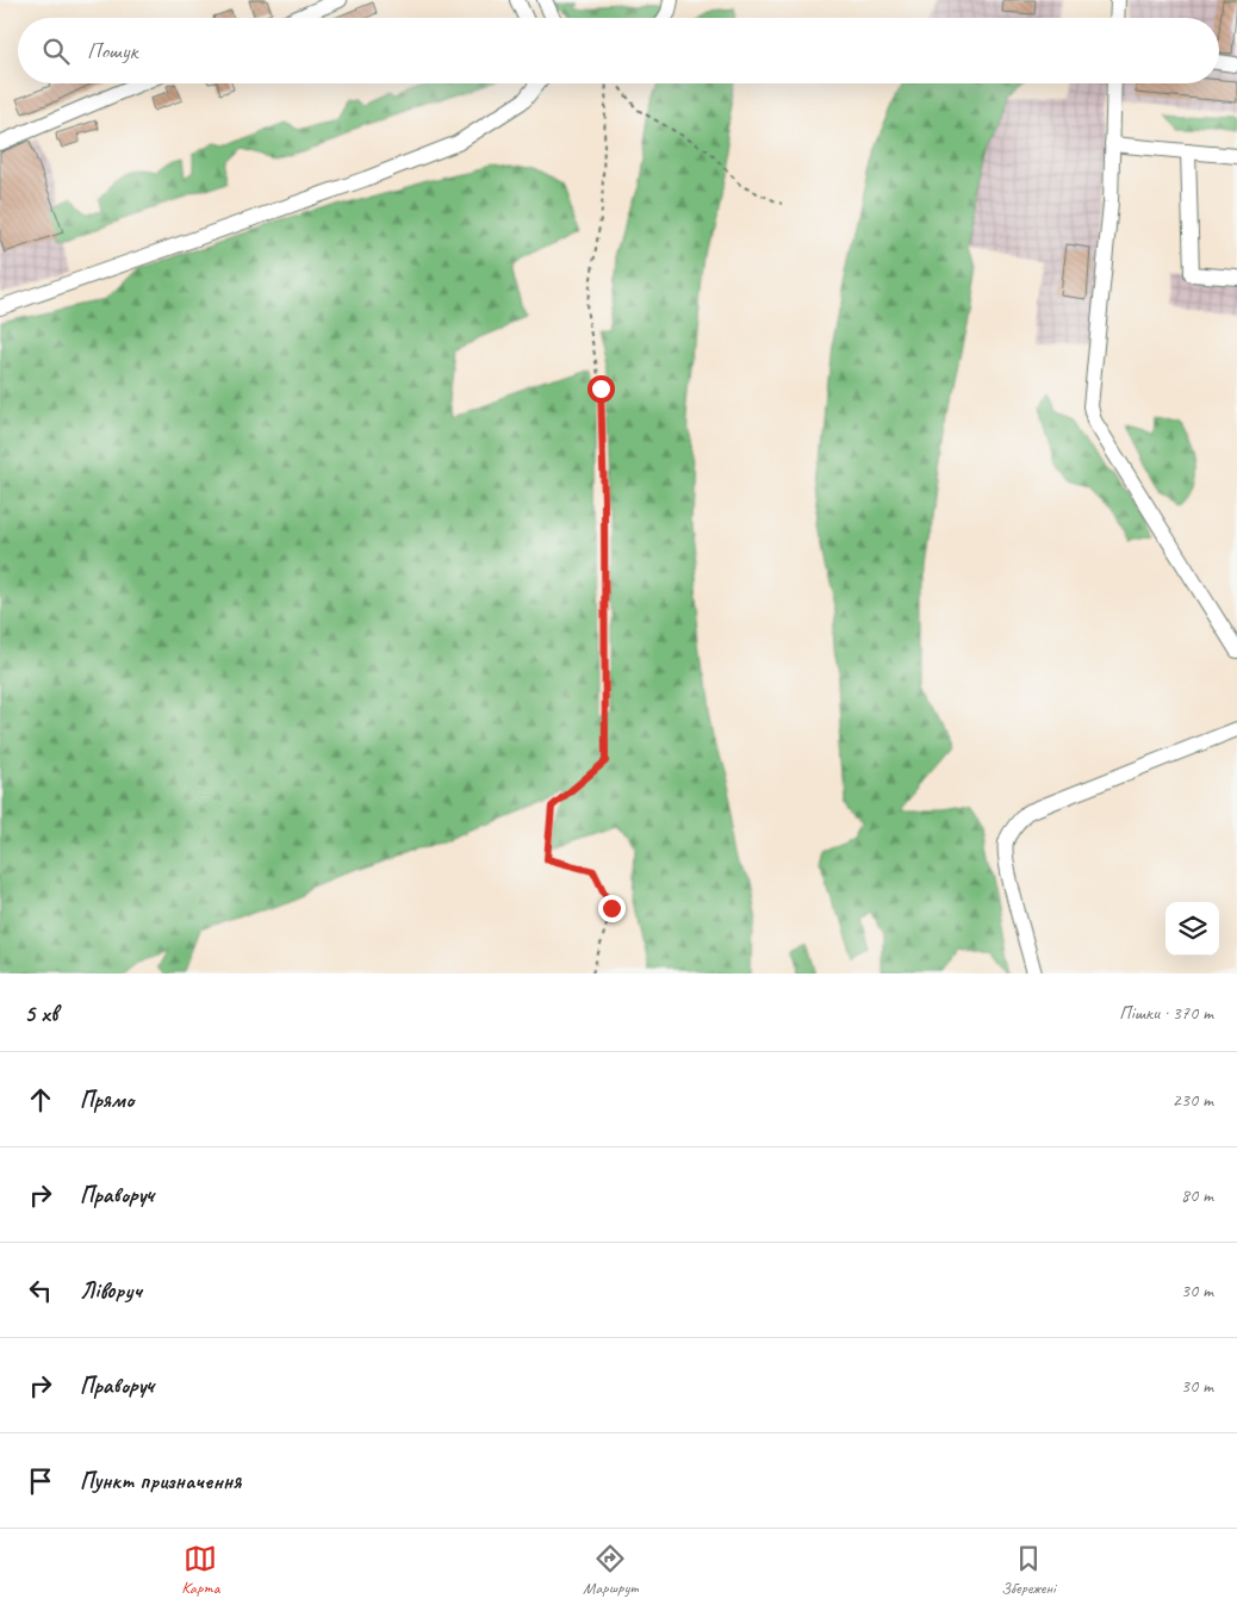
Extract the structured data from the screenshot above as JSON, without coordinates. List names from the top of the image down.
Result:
{
  "page": {
    "search": "Пошук",
    "heading": ["5 хв", "Пішки · 370 m"],
    "list": [
      ["Прямо", "230 m"],
      ["Праворуч", "80 m"],
      ["Ліворуч", "30 m"],
      ["Праворуч", "30 m"],
      "Пункт призначення"
    ],
    "nav": ["Карта", "Маршрут", "Збережені"]
  }
}
